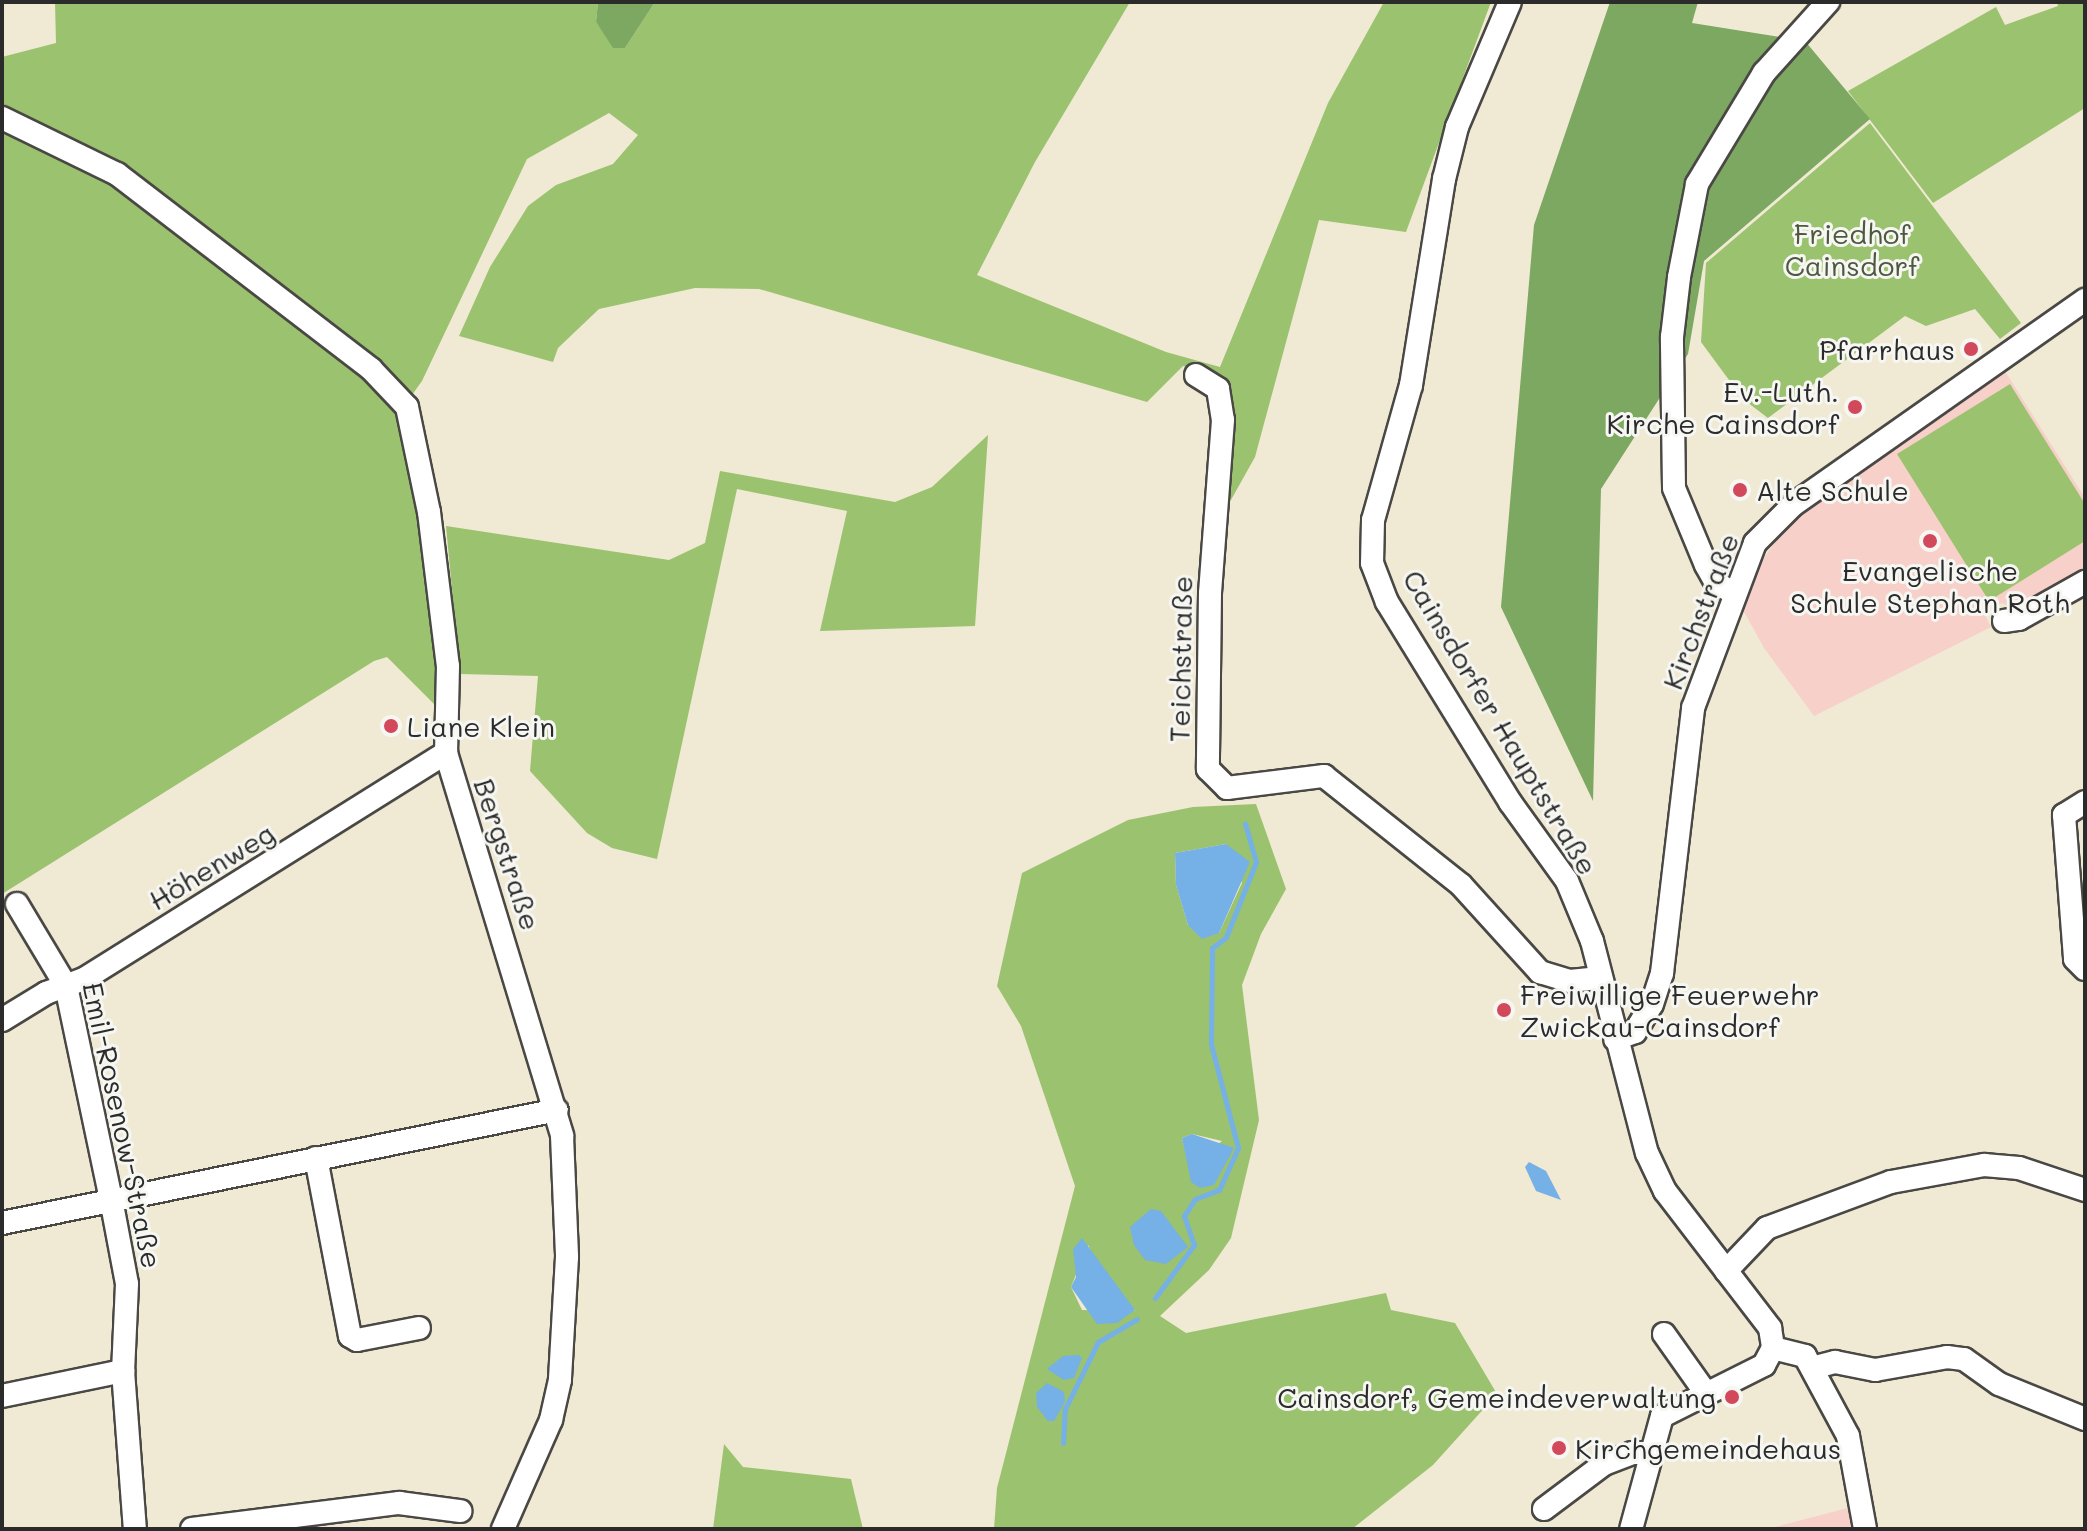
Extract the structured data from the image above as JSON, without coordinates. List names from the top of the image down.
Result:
{
  "streets": {
    "street": [
      "Kirchstraße",
      "Teichstraße",
      "Cainsdorfer Hauptstraße",
      "Bergstraße",
      "Höhenweg",
      "Emil-Rosenow-Straße"
    ]
  },
  "crossings": [
    ["Kirchstraße", "Cainsdorfer Hauptstraße"],
    ["Teichstraße", "Cainsdorfer Hauptstraße"],
    ["Bergstraße", "Höhenweg"],
    ["Höhenweg", "Emil-Rosenow-Straße"]
  ],
  "parks": ["Friedhof Cainsdorf"],
  "places": [
    "Pfarrhaus",
    "Ev.-Luth. Kirche Cainsdorf",
    "Alte Schule",
    "Evangelische Schule Stephan Roth",
    "Liane Klein",
    "Freiwillige Feuerwehr Zwickau-Cainsdorf",
    "Cainsdorf, Gemeindeverwaltung",
    "Kirchgemeindehaus"
  ]
}
